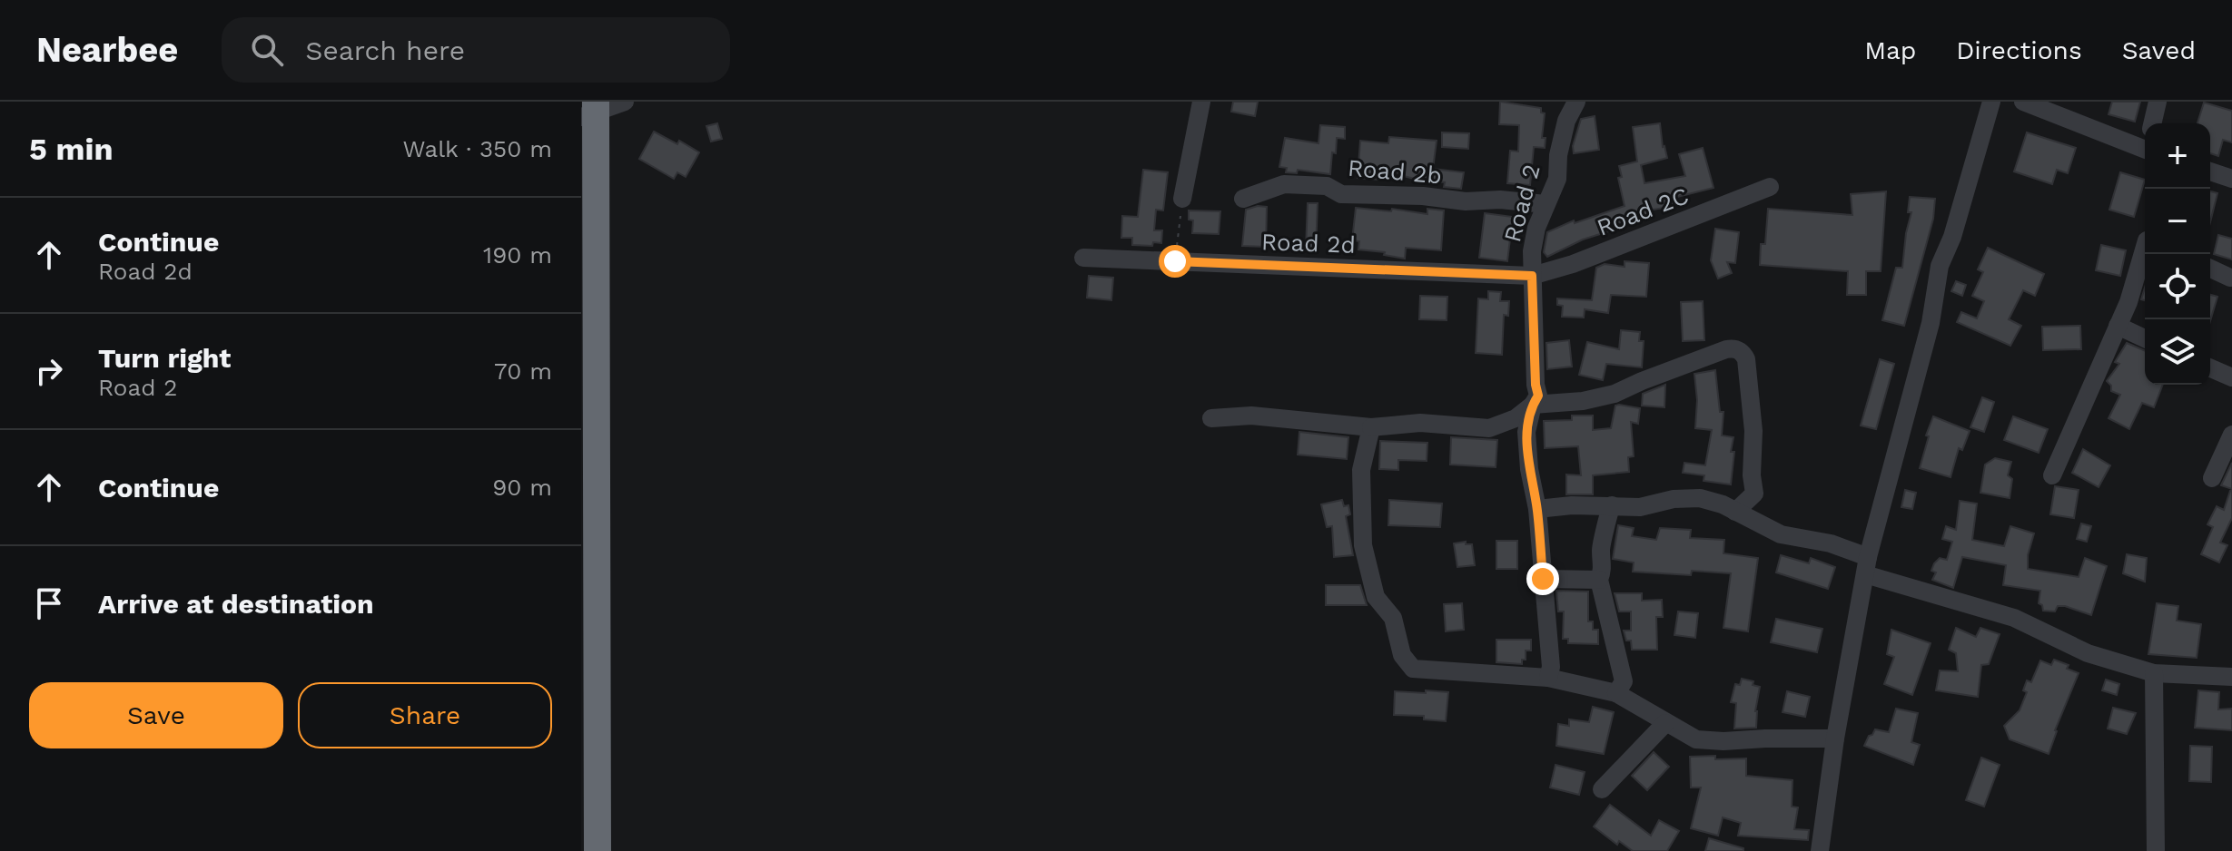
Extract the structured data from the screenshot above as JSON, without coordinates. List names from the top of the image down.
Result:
{
  "streets": {
    "street": [
      "Road 2b",
      "Road 2",
      "Road 2C",
      "Road 2d"
    ]
  },
  "crossings": [
    ["Road 2b", "Road 2"],
    ["Road 2", "Road 2C"],
    ["Road 2", "Road 2d"],
    ["Road 2C", "Road 2d"]
  ],
  "page": {
    "header": "Nearbee",
    "search": "Search here",
    "nav": ["Map", "Directions", "Saved"],
    "heading": ["5 min", "Walk · 350 m"],
    "map_buttons": ["+", "−"],
    "list": [
      ["Continue", "Road 2d", "190 m"],
      ["Turn right", "Road 2", "70 m"],
      ["Continue", "90 m"],
      "Arrive at destination"
    ],
    "buttons": ["Save", "Share"]
  }
}
